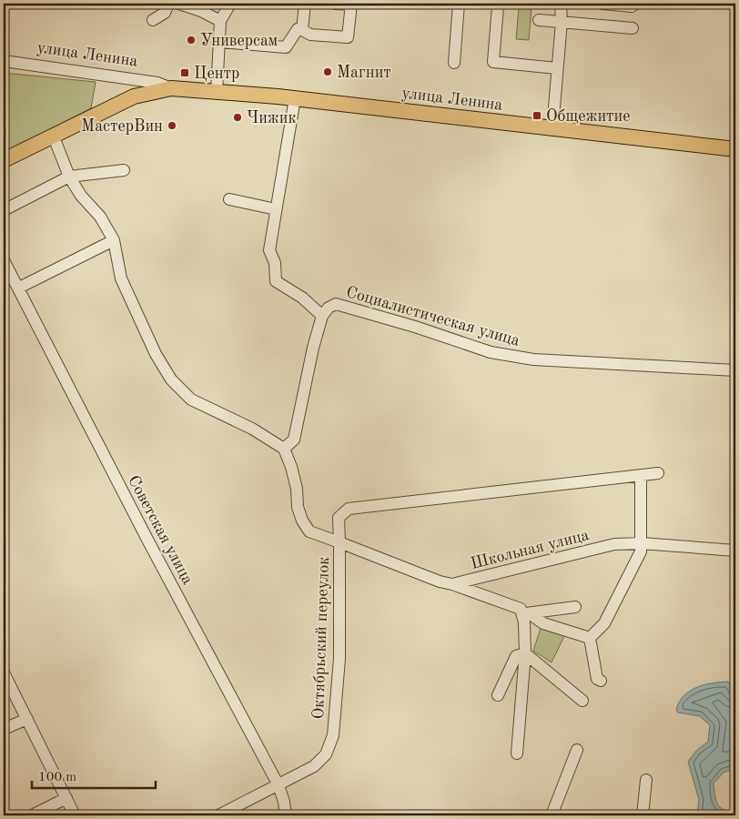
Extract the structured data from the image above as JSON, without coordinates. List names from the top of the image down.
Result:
{
  "streets": {
    "main road": ["улица Ленина"],
    "street": [
      "Социалистическая улица",
      "Советская улица",
      "Школьная улица",
      "Октябрьский переулок"
    ]
  },
  "crossings": [
    ["Советская улица", "Октябрьский переулок"],
    ["Школьная улица", "Октябрьский переулок"]
  ],
  "places": {
    "other": [
      "Универсам",
      "Магнит",
      "Чижик",
      "МастерВин"
    ],
    "transit": ["Центр", "Общежитие"]
  },
  "scale_bar": "100 m"
}
